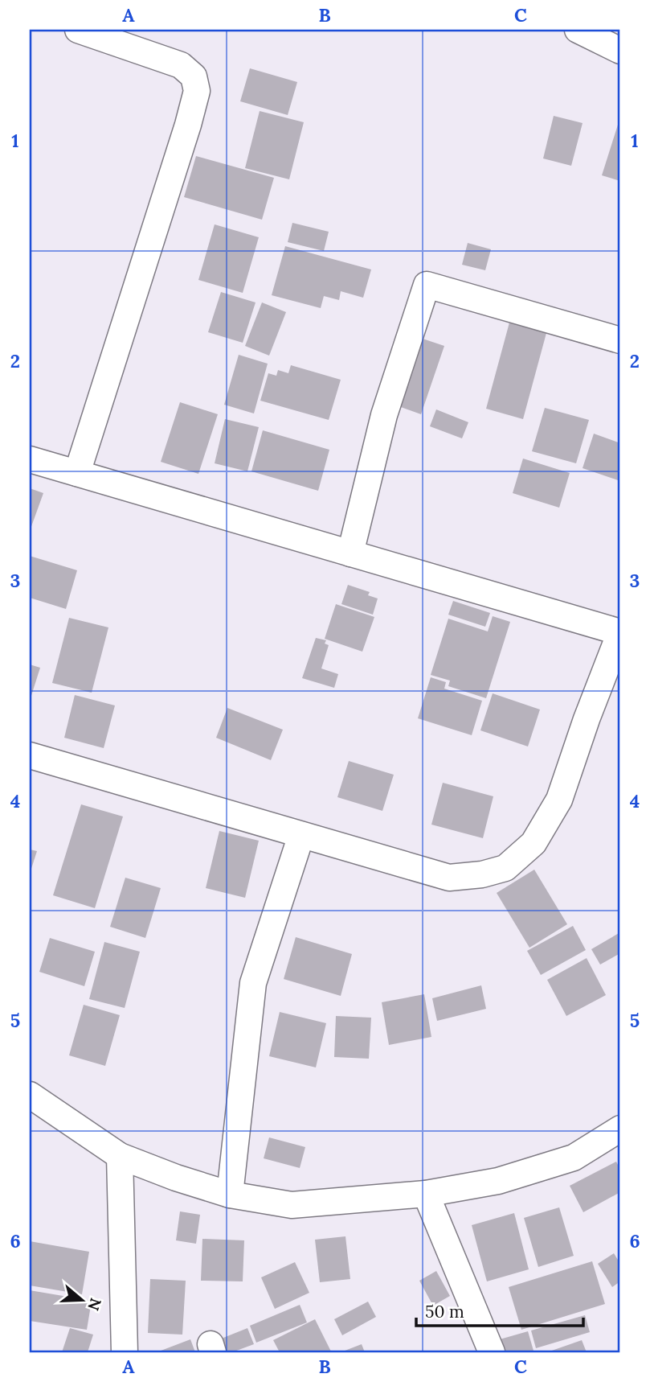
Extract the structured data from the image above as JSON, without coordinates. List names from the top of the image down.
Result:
{
  "scale_bar": "50 m",
  "north": "right",
  "grid": {
    "columns": ["A", "B", "C"],
    "rows": [
      "1",
      "2",
      "3",
      "4",
      "5",
      "6"
    ]
  }
}
